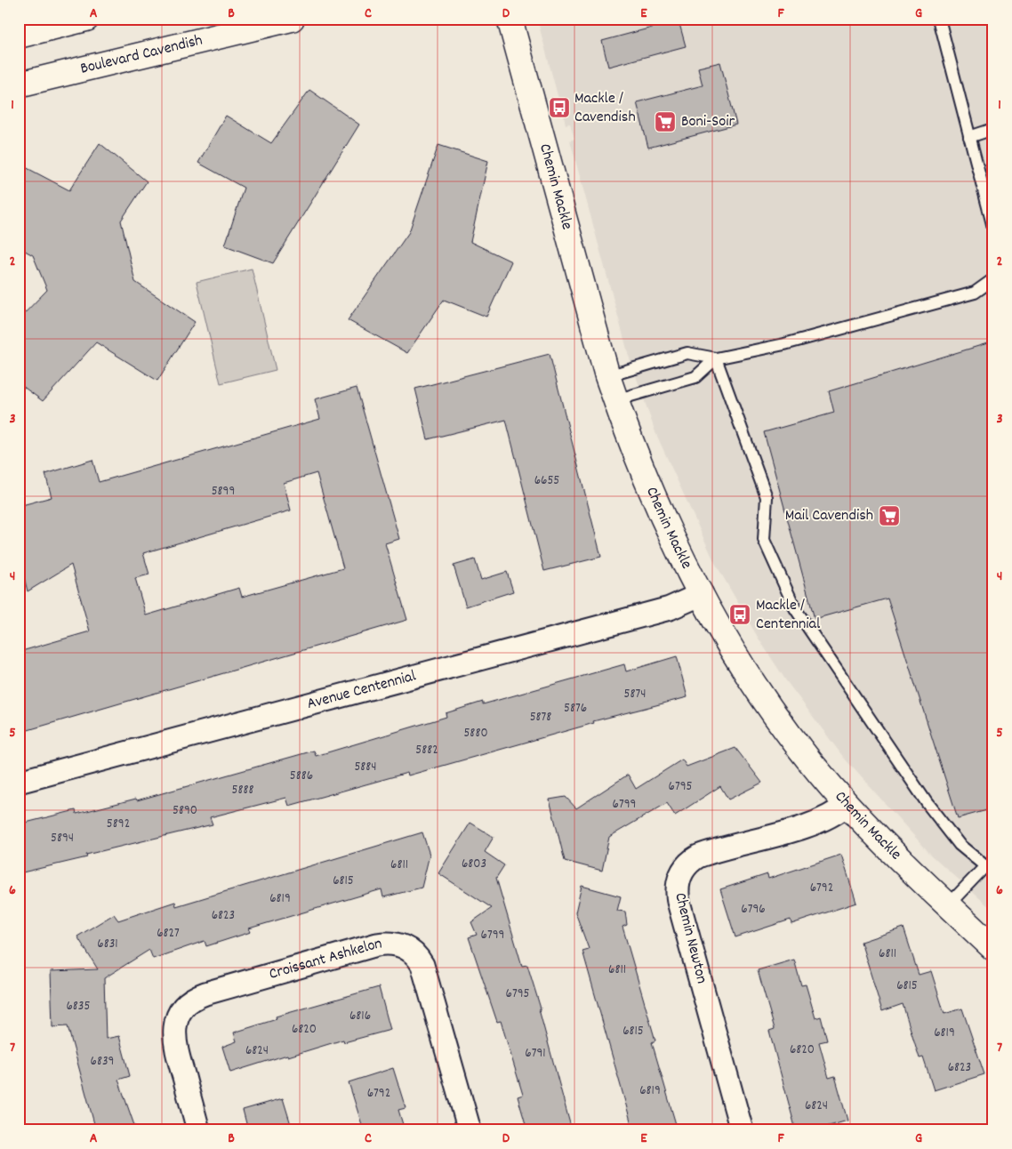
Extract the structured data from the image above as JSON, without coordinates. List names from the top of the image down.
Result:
{
  "streets": {
    "street": [
      "Boulevard Cavendish",
      "Chemin Mackle",
      "Avenue Centennial",
      "Chemin Newton",
      "Croissant Ashkelon"
    ]
  },
  "crossings": [
    ["Chemin Mackle", "Avenue Centennial"],
    ["Chemin Mackle", "Chemin Newton"]
  ],
  "places": {
    "bus stop": ["Mackle / Cavendish", "Mackle / Centennial"],
    "supermarket": ["Boni-Soir", "Mail Cavendish"]
  },
  "house_numbers": [
    "6655",
    "5899",
    "5874",
    "5876",
    "5878",
    "5880",
    "5882",
    "5884",
    "5886",
    "6795",
    "5888",
    "6799",
    "5890",
    "5892",
    "5894",
    "6803",
    "6811",
    "6815",
    "6792",
    "6819",
    "6796",
    "6823",
    "6827",
    "6799",
    "6831",
    "6811",
    "6811",
    "6815",
    "6795",
    "6835",
    "6816",
    "6820",
    "6815",
    "6819",
    "6820",
    "6824",
    "6791",
    "6839",
    "6823",
    "6819",
    "6792",
    "6824"
  ],
  "grid": {
    "columns": [
      "A",
      "B",
      "C",
      "D",
      "E",
      "F",
      "G"
    ],
    "rows": [
      "1",
      "2",
      "3",
      "4",
      "5",
      "6",
      "7"
    ]
  }
}
